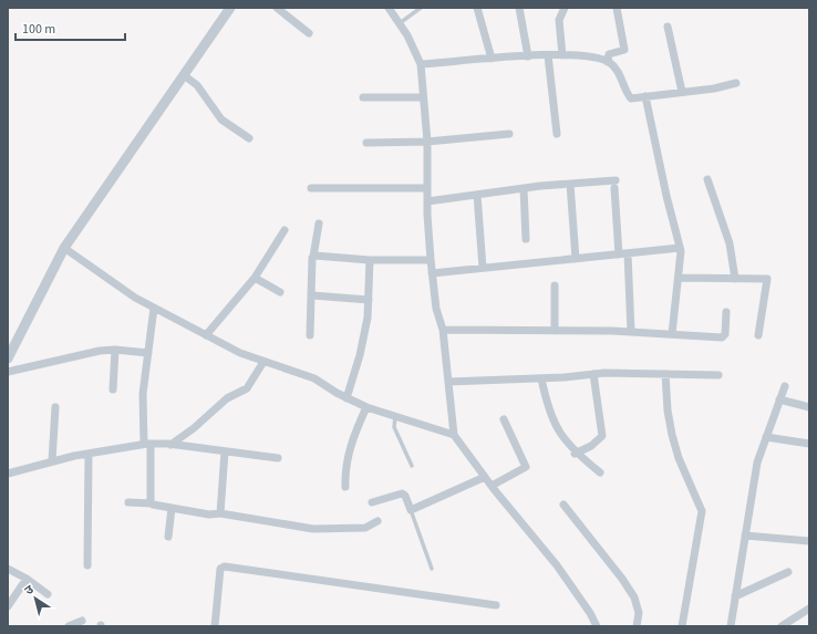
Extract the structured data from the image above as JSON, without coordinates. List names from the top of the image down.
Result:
{
  "scale_bar": "100 m",
  "north": "top left"
}
